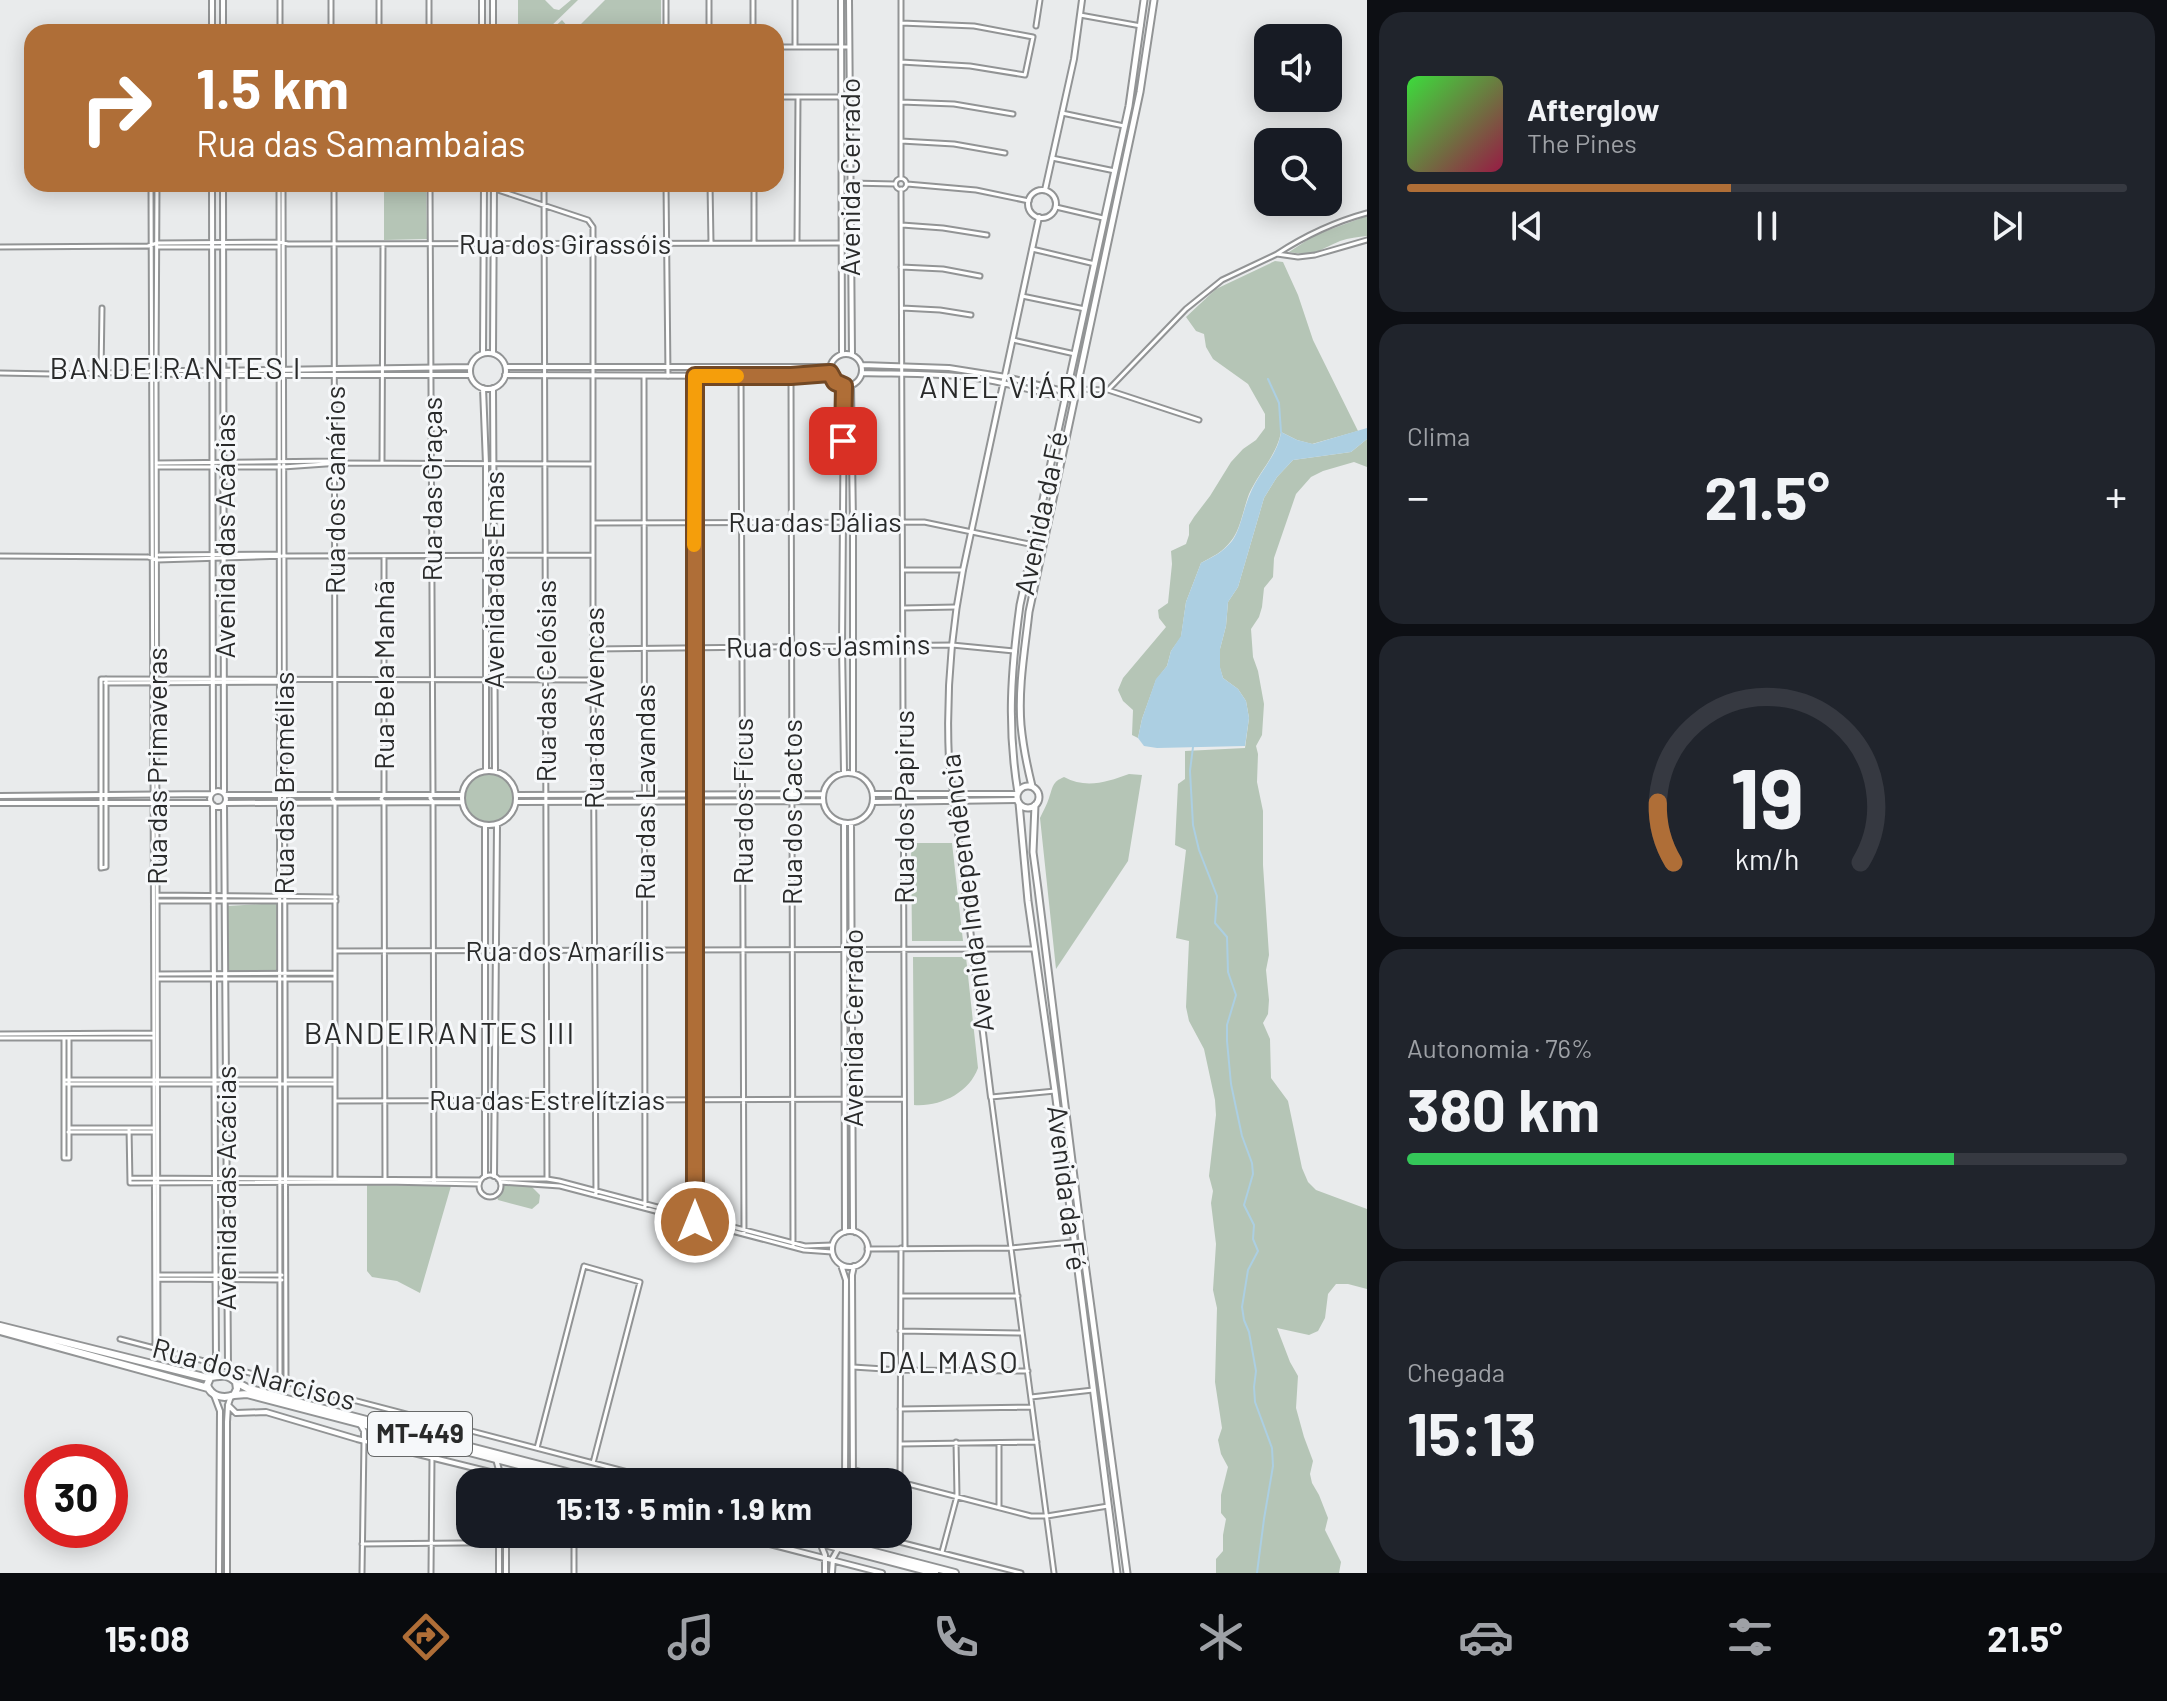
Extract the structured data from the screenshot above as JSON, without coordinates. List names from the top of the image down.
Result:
{
  "streets": {
    "main road": ["Avenida da Fé", "MT-449"],
    "street": [
      "Avenida Cerrado",
      "Rua dos Girassóis",
      "Rua das Graças",
      "Rua dos Canários",
      "Rua das Dálias",
      "Avenida das Acácias",
      "Avenida das Emas",
      "Rua dos Jasmins",
      "Rua Bela Manhã",
      "Rua das Celósias",
      "Rua das Avencas",
      "Rua das Primaveras",
      "Rua das Bromélias",
      "Rua das Lavandas",
      "Rua dos Fícus",
      "Rua dos Papirus",
      "Rua dos Cactos",
      "Avenida Independência",
      "Rua dos Amarílis",
      "Rua das Estrelítzias",
      "Rua dos Narcisos"
    ]
  },
  "crossings": [
    ["Avenida Cerrado", "Rua dos Girassóis"],
    ["Avenida Cerrado", "Rua dos Amarílis"],
    ["Avenida Cerrado", "Rua das Estrelítzias"],
    ["Rua dos Girassóis", "Rua das Graças"],
    ["Rua dos Girassóis", "Rua dos Canários"],
    ["Rua dos Girassóis", "Avenida das Acácias"],
    ["Rua dos Girassóis", "Rua das Celósias"],
    ["Rua dos Girassóis", "Rua das Avencas"],
    ["Rua dos Girassóis", "Rua das Primaveras"],
    ["Rua dos Girassóis", "Rua das Bromélias"],
    ["Avenida da Fé", "Rua das Dálias"],
    ["Avenida da Fé", "Rua dos Jasmins"],
    ["Avenida da Fé", "Rua dos Amarílis"],
    ["Rua das Dálias", "Rua das Avencas"],
    ["Rua das Dálias", "Rua das Lavandas"],
    ["Rua das Dálias", "Rua dos Fícus"],
    ["Rua das Dálias", "Rua dos Papirus"],
    ["Rua das Dálias", "Rua dos Cactos"],
    ["Rua das Dálias", "Avenida Independência"],
    ["Avenida das Acácias", "Rua dos Narcisos"],
    ["Avenida das Acácias", "MT-449"],
    ["Rua dos Jasmins", "Rua das Avencas"],
    ["Rua dos Jasmins", "Rua das Lavandas"],
    ["Rua dos Jasmins", "Rua dos Fícus"],
    ["Rua dos Jasmins", "Rua dos Papirus"],
    ["Rua dos Jasmins", "Rua dos Cactos"],
    ["Rua dos Jasmins", "Avenida Independência"],
    ["Rua Bela Manhã", "Rua dos Amarílis"],
    ["Rua Bela Manhã", "Rua das Estrelítzias"],
    ["Rua das Celósias", "Rua das Avencas"],
    ["Rua das Celósias", "Rua dos Amarílis"],
    ["Rua das Celósias", "Rua das Estrelítzias"],
    ["Rua das Avencas", "Rua dos Amarílis"],
    ["Rua das Avencas", "Rua das Estrelítzias"],
    ["Rua das Primaveras", "Rua dos Narcisos"],
    ["Rua das Bromélias", "Rua dos Narcisos"],
    ["Rua das Lavandas", "Rua dos Amarílis"],
    ["Rua das Lavandas", "Rua das Estrelítzias"],
    ["Rua dos Fícus", "Rua dos Amarílis"],
    ["Rua dos Fícus", "Rua das Estrelítzias"],
    ["Rua dos Papirus", "Rua dos Amarílis"],
    ["Rua dos Papirus", "Rua das Estrelítzias"],
    ["Rua dos Cactos", "Rua dos Amarílis"],
    ["Rua dos Cactos", "Rua das Estrelítzias"],
    ["Avenida Independência", "Rua dos Amarílis"]
  ],
  "districts": [
    "BANDEIRANTES I",
    "ANEL VIÁRIO",
    "BANDEIRANTES III",
    "DALMASO"
  ],
  "page": {
    "turn": ["1.5 km", "Rua das Samambaias"],
    "song": ["Afterglow", "The Pines"],
    "tile": [
      "Clima",
      ["Autonomia · 76%", "380 km"],
      ["Chegada", "15:13"]
    ],
    "heat": ["−", "21.5°", "+"],
    "limit": "30",
    "trip": "15:13 · 5 min · 1.9 km",
    "tabs": ["15:08", "21.5°"],
    "gauge": ["19", "km/h"]
  }
}
